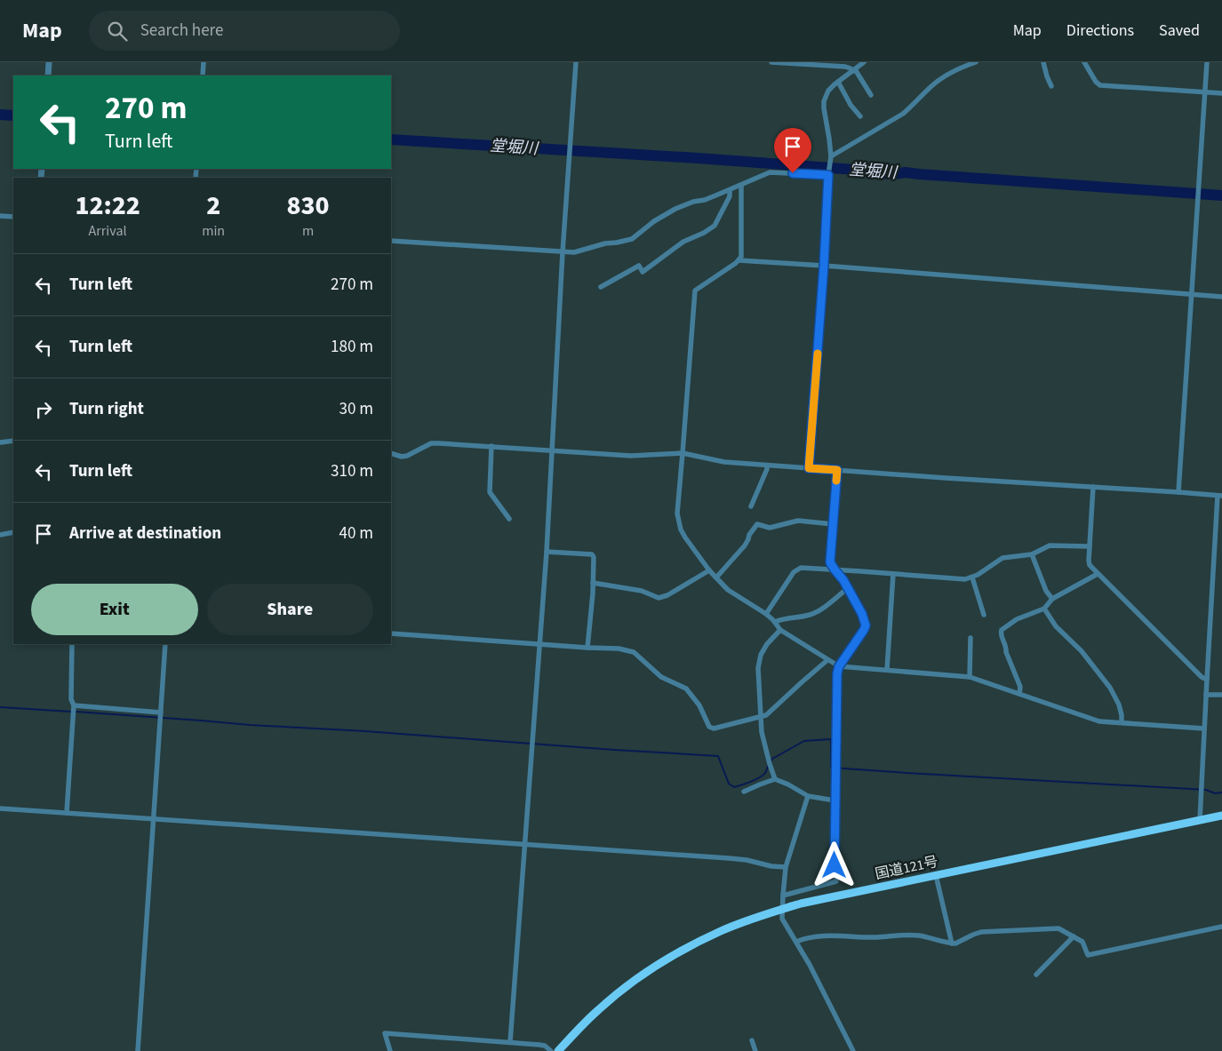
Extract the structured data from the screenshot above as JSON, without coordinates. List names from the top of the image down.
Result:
{
  "streets": {
    "highway": ["国道121号"]
  },
  "water": ["堂堀川"],
  "page": {
    "header": "Map",
    "search": "Search here",
    "nav": ["Map", "Directions", "Saved"],
    "turn": ["270 m", "Turn left"],
    "eta": [
      "12:22",
      "Arrival",
      "2",
      "min",
      "830",
      "m"
    ],
    "list": [
      {
        "name": "Turn left",
        "value": "270 m"
      },
      {
        "name": "Turn left",
        "value": "180 m"
      },
      {
        "name": "Turn right",
        "value": "30 m"
      },
      {
        "name": "Turn left",
        "value": "310 m"
      },
      {
        "name": "Arrive at destination",
        "value": "40 m"
      }
    ],
    "buttons": ["Exit", "Share"]
  }
}
